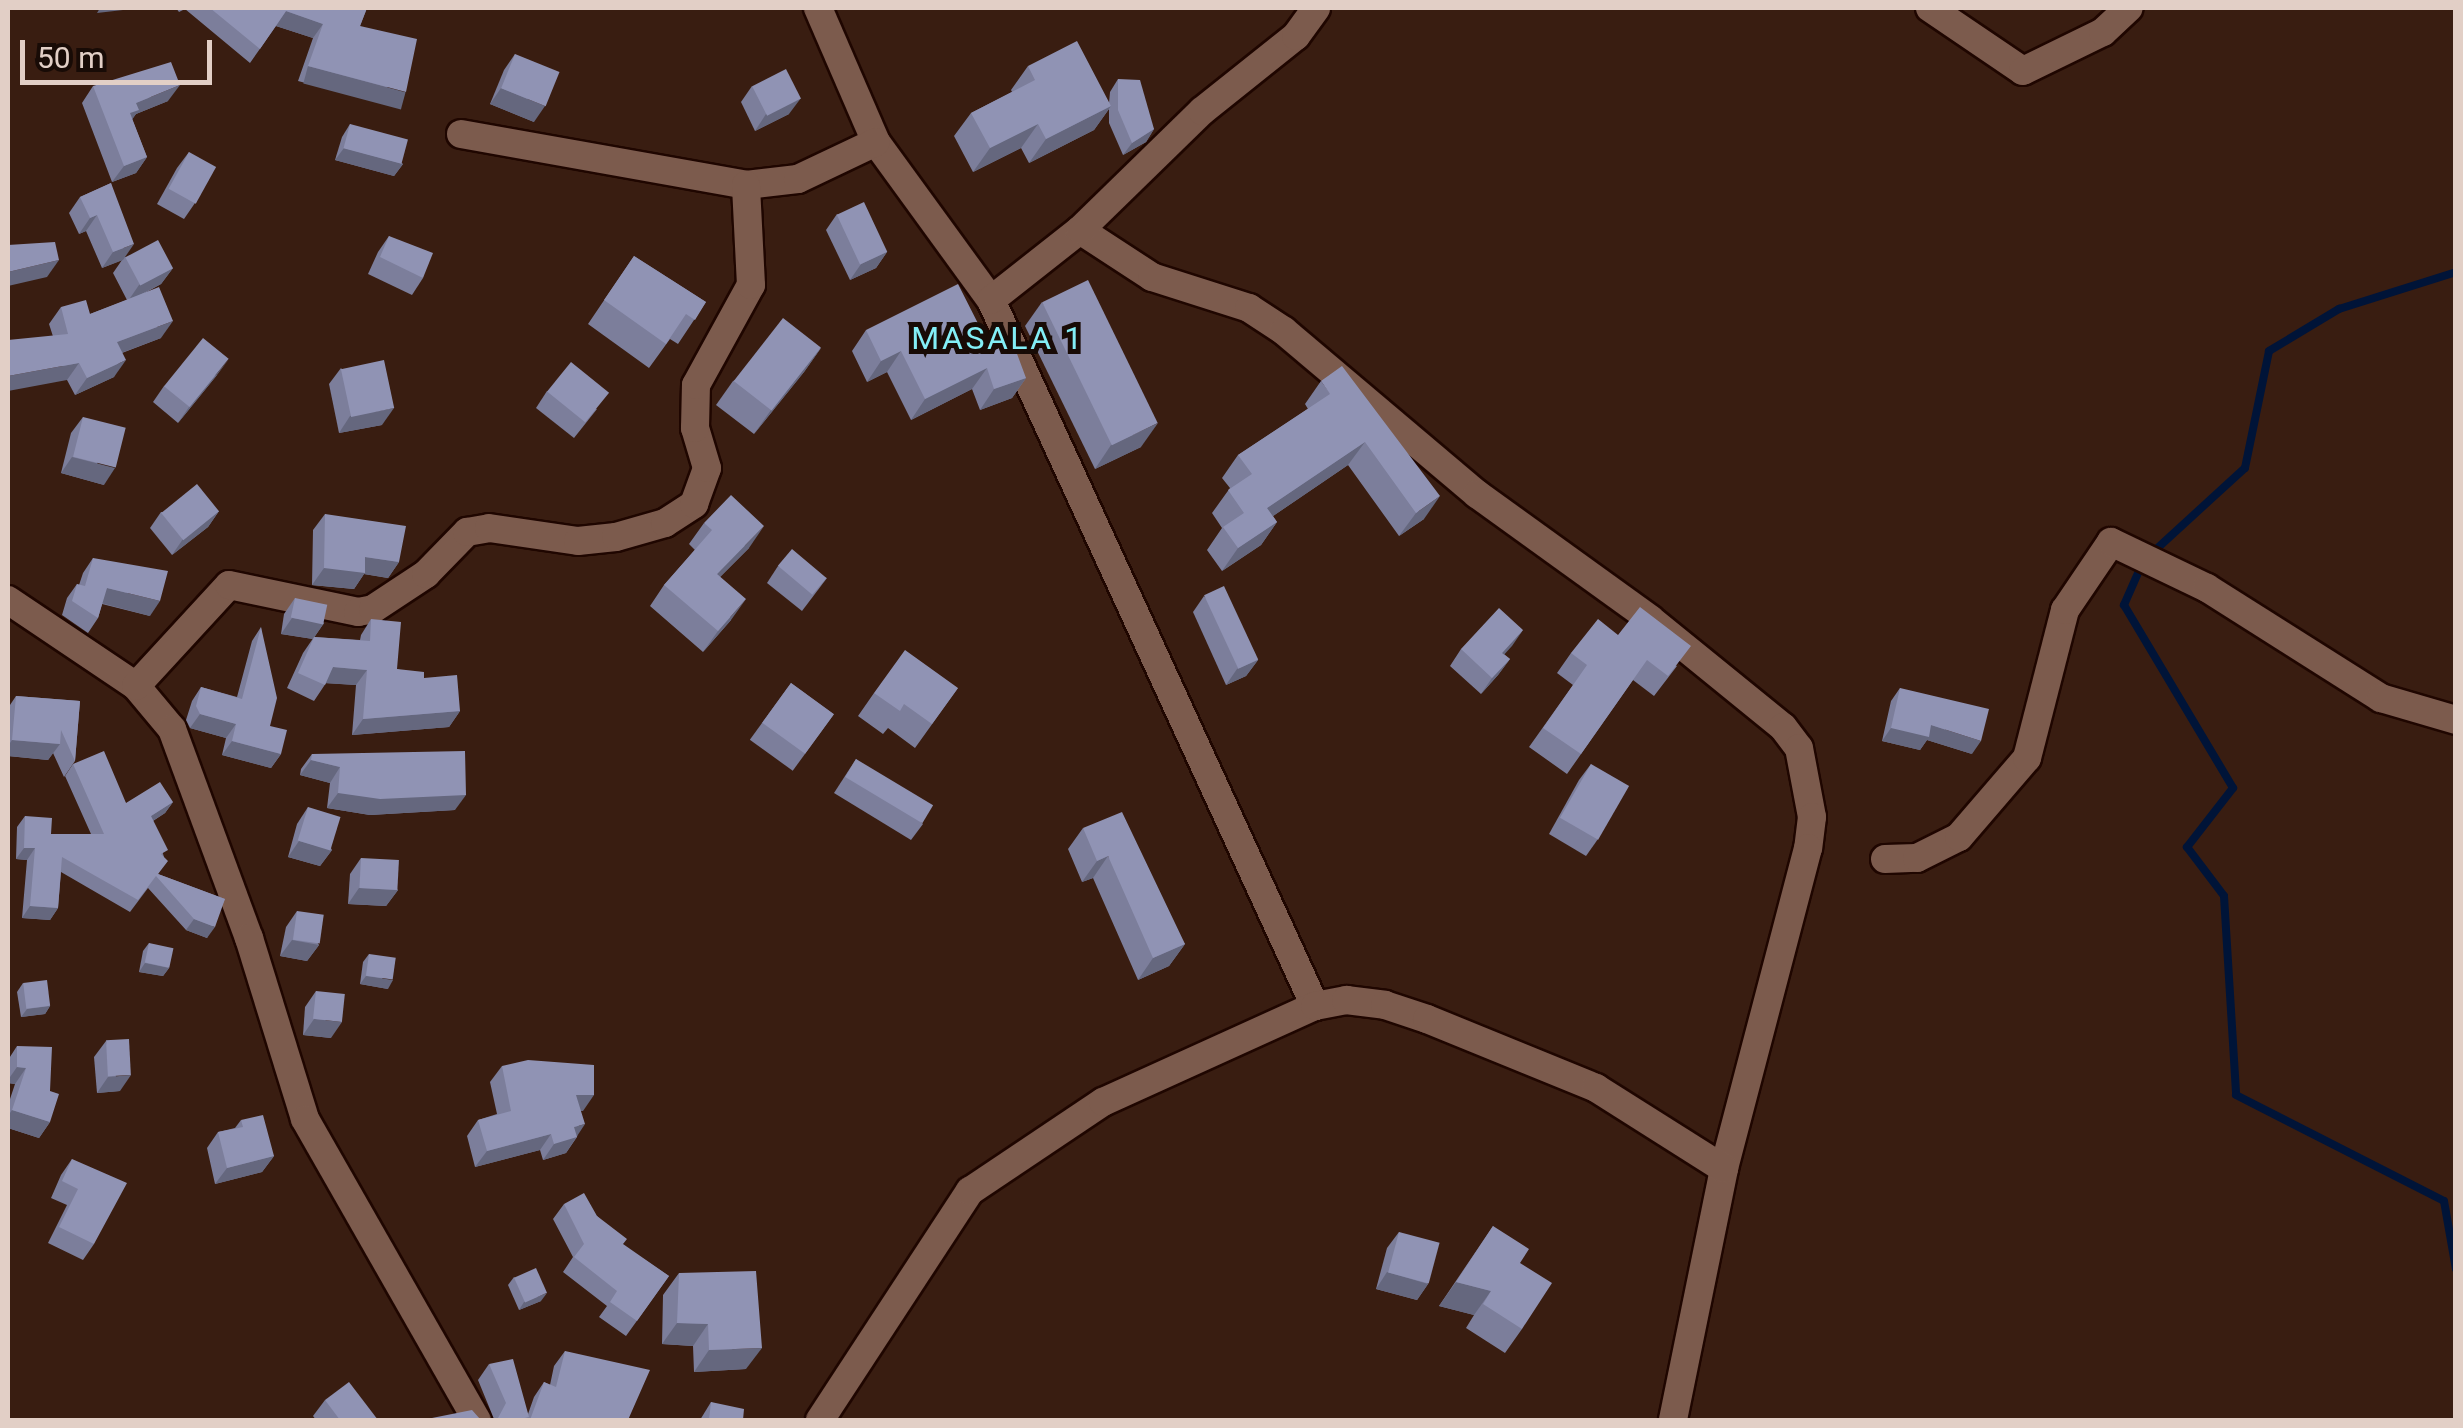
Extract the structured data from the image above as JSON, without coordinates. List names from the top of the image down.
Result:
{
  "districts": ["MASALA 1"],
  "scale_bar": "50 m"
}
